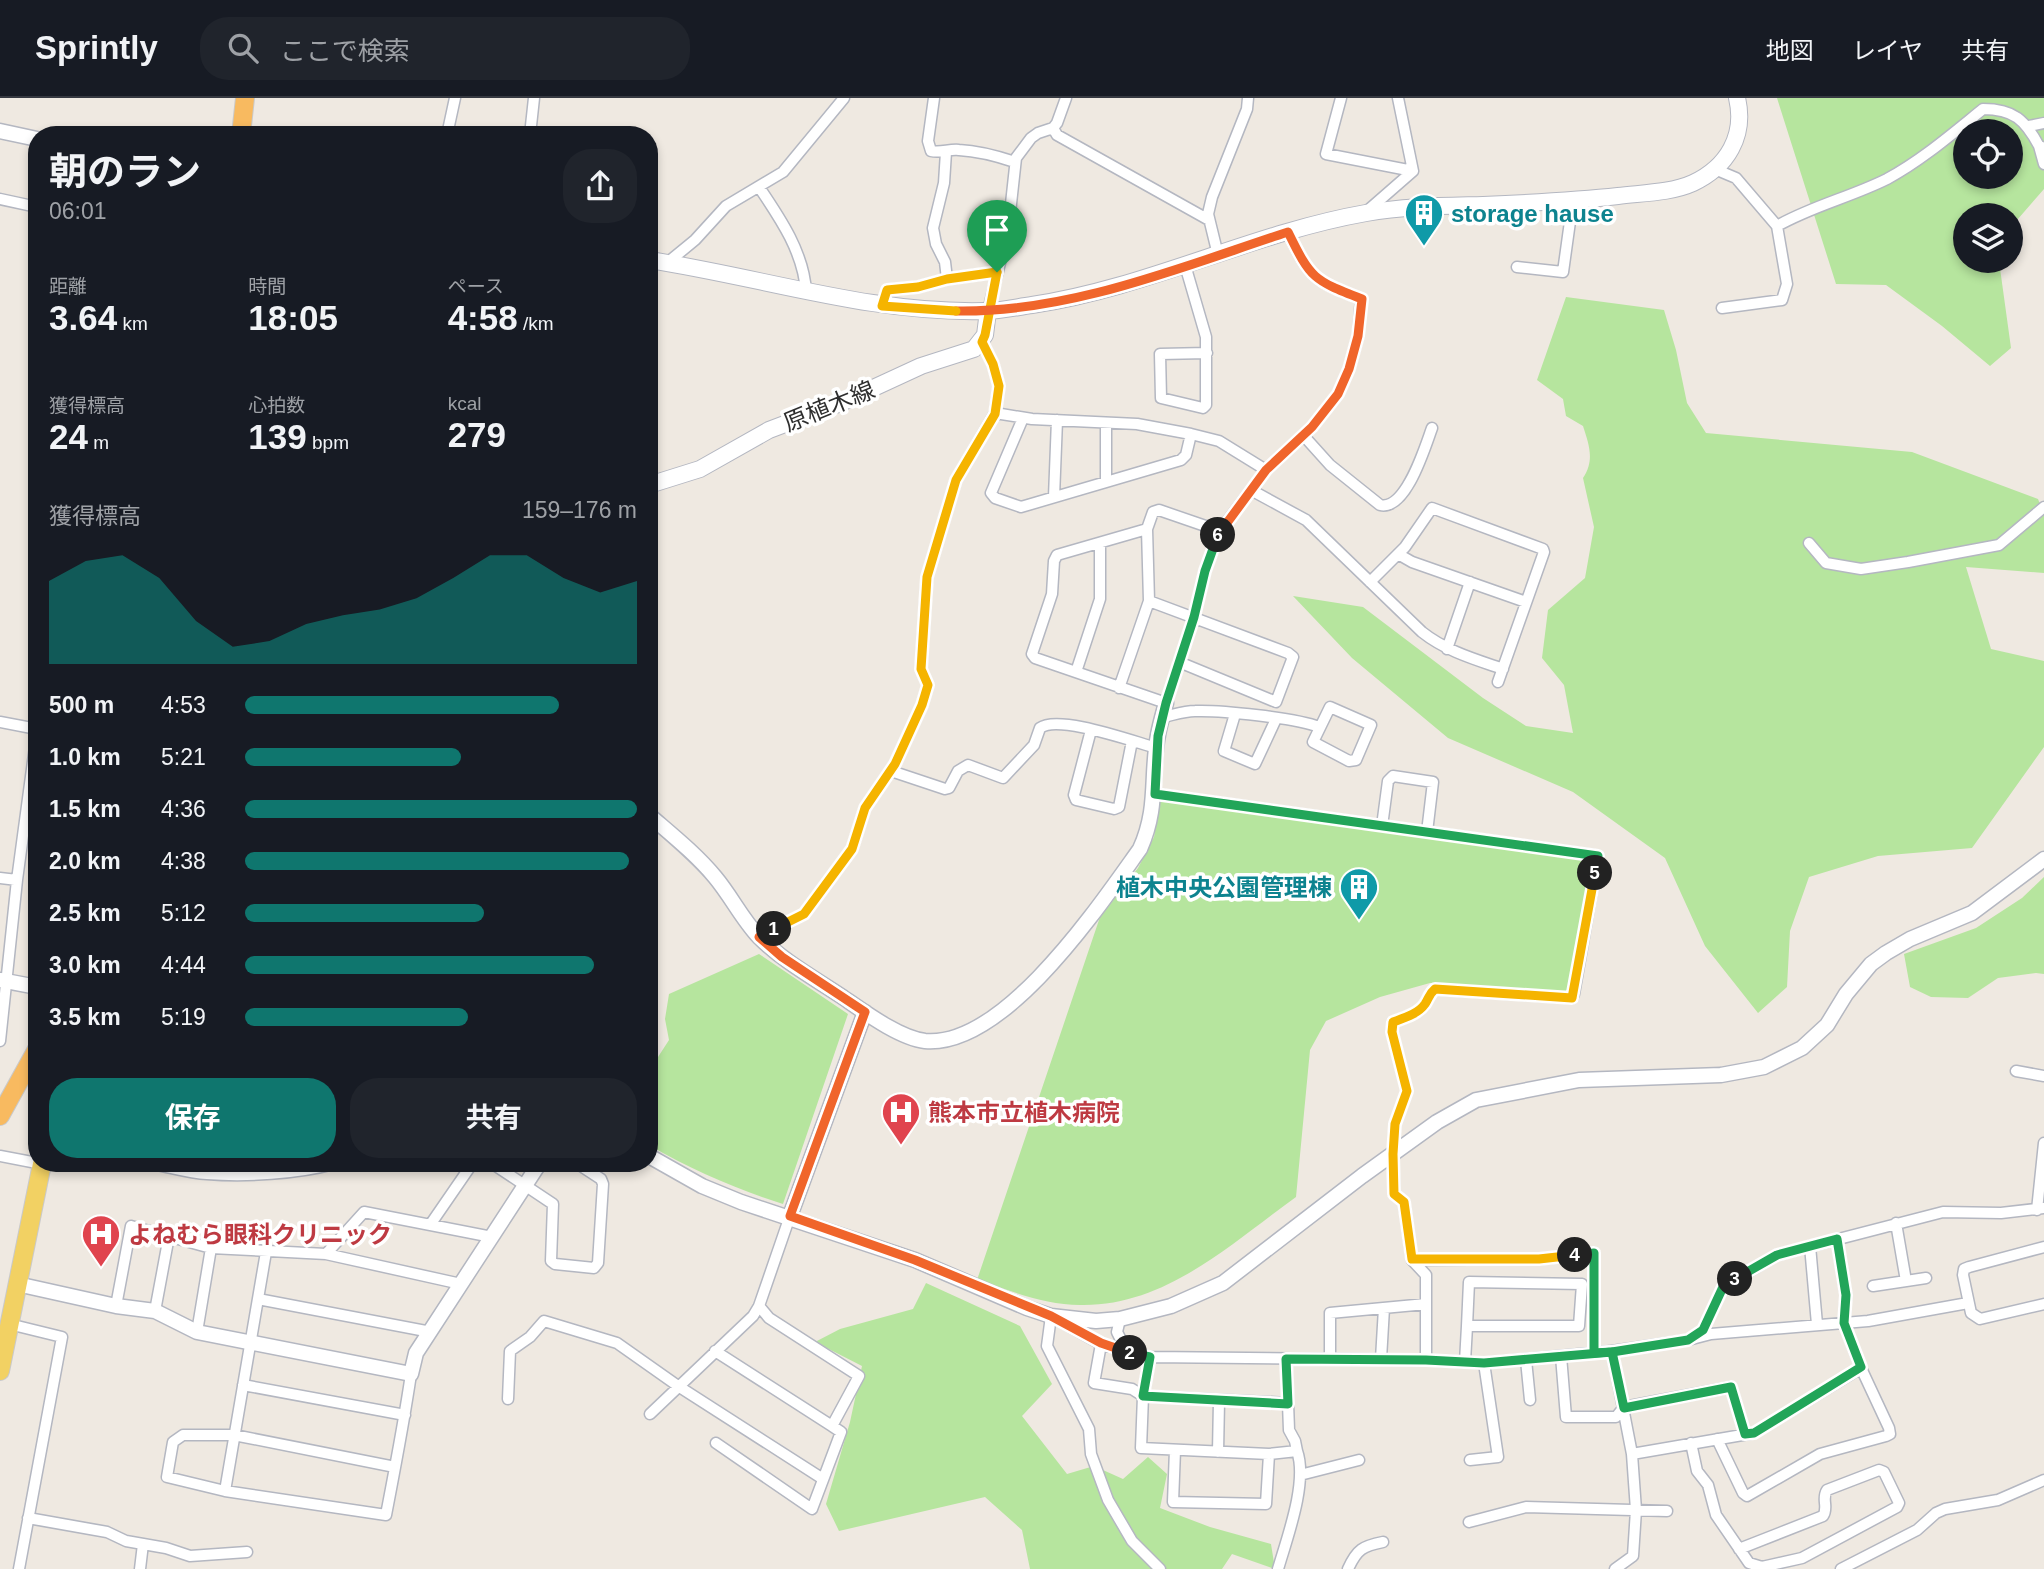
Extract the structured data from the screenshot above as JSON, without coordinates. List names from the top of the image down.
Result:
{
  "streets": {
    "main road": ["原植木線"]
  },
  "places": {
    "building": ["storage hause", "植木中央公園管理棟"],
    "hospital": ["熊本市立植木病院", "よねむら眼科クリニック"]
  },
  "page": {
    "header": "Sprintly",
    "search": "ここで検索",
    "nav": ["地図", "レイヤ", "共有"],
    "heading": ["朝のラン", "06:01"],
    "stats": [
      ["距離", "3.64 km"],
      ["時間", "18:05"],
      ["ペース", "4:58 /km"],
      ["獲得標高", "24 m"],
      ["心拍数", "139 bpm"],
      ["kcal", "279"]
    ],
    "chart": ["獲得標高", "159–176 m"],
    "pins": [
      "6",
      "5",
      "1",
      "4",
      "3",
      "2"
    ],
    "list": [
      {
        "name": "500 m",
        "note": "4:53"
      },
      {
        "name": "1.0 km",
        "note": "5:21"
      },
      {
        "name": "1.5 km",
        "note": "4:36"
      },
      {
        "name": "2.0 km",
        "note": "4:38"
      },
      {
        "name": "2.5 km",
        "note": "5:12"
      },
      {
        "name": "3.0 km",
        "note": "4:44"
      },
      {
        "name": "3.5 km",
        "note": "5:19"
      }
    ],
    "buttons": ["保存", "共有"]
  }
}
